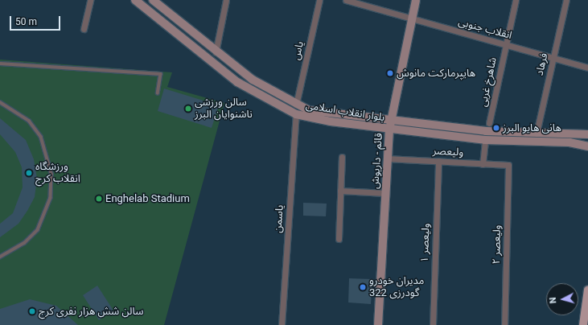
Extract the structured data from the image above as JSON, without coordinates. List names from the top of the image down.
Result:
{
  "streets": {
    "main road": ["بلوار انقلاب اسلامی", "قائم - داریوش"],
    "street": [
      "انقلاب جنوبی",
      "یاس",
      "فرهاد",
      "شاهرخ غربی",
      "ولیعصر",
      "یاسمن",
      "ولیعصر ۱",
      "ولیعصر ۲"
    ]
  },
  "crossings": [
    ["انقلاب جنوبی", "فرهاد"],
    ["انقلاب جنوبی", "شاهرخ غربی"],
    ["انقلاب جنوبی", "قائم - داریوش"],
    ["یاس", "بلوار انقلاب اسلامی"],
    ["فرهاد", "بلوار انقلاب اسلامی"],
    ["بلوار انقلاب اسلامی", "قائم - داریوش"],
    ["بلوار انقلاب اسلامی", "یاسمن"],
    ["ولیعصر", "قائم - داریوش"],
    ["ولیعصر", "ولیعصر ۱"],
    ["ولیعصر", "ولیعصر ۲"]
  ],
  "places": [
    "هایپرمارکت مانوش",
    "سالن ورزشی ناشنوایان البرز",
    "هانی هایو البرز",
    "ورزشگاه انقلاب کرج",
    "Enghelab Stadium",
    "مدیران خودرو گودرزی 322",
    "سالن شش هزار نفری کرج"
  ],
  "scale_bar": "50 m",
  "north": "left"
}
